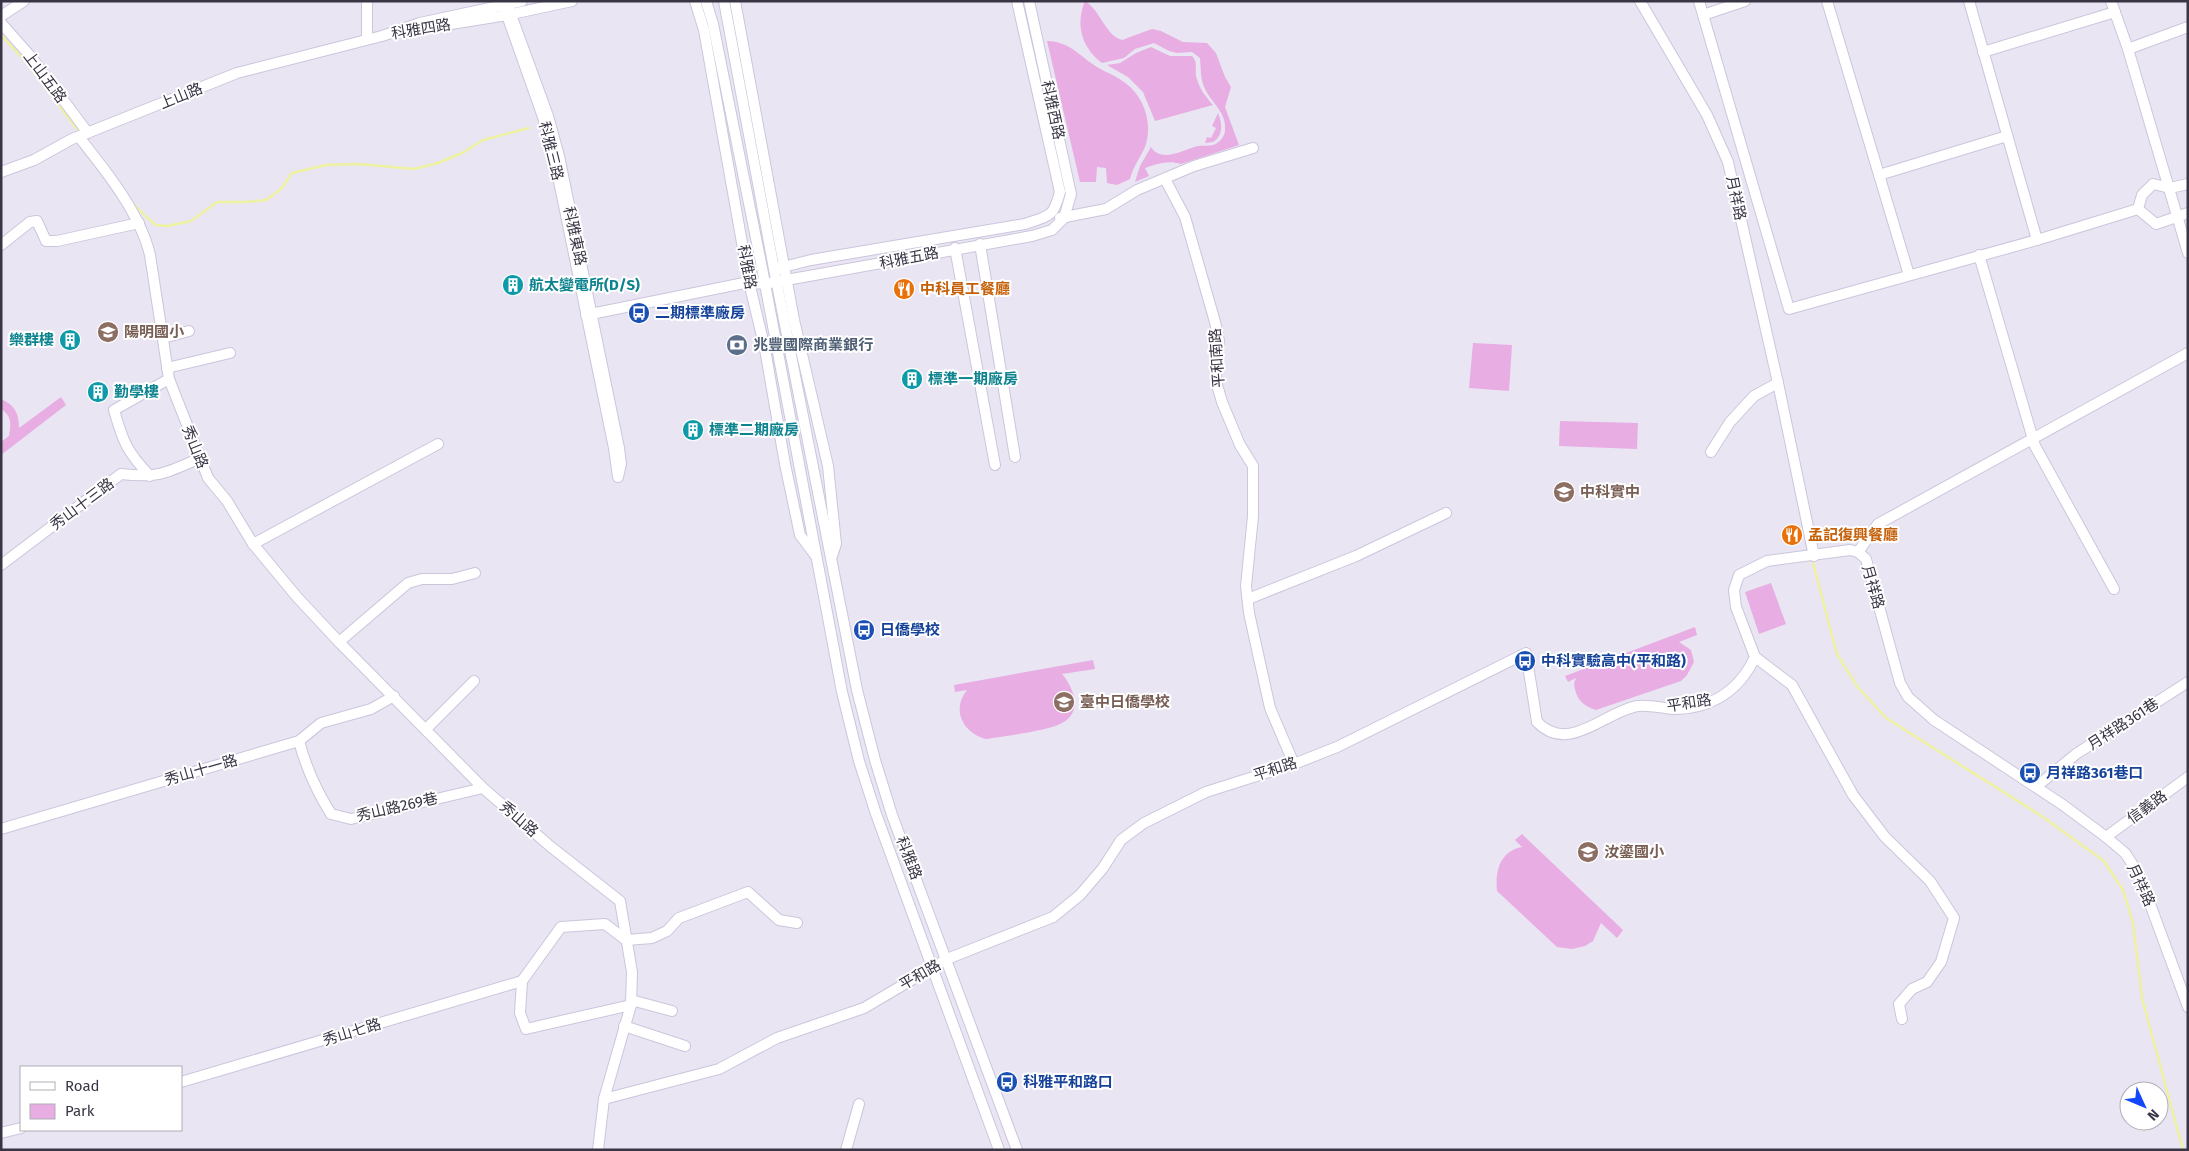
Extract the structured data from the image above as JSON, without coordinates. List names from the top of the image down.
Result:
{
  "streets": {
    "street": [
      "科雅四路",
      "上山五路",
      "上山路",
      "科雅西路",
      "科雅三路",
      "月祥路",
      "科雅五路",
      "科雅路",
      "平和南路",
      "秀山路",
      "秀山十三路",
      "平和路",
      "月祥路361巷",
      "秀山十一路",
      "秀山路269巷",
      "信義路",
      "秀山七路"
    ]
  },
  "crossings": [
    ["科雅四路", "上山路"],
    ["科雅四路", "科雅三路"],
    ["上山五路", "上山路"],
    ["上山五路", "秀山路"],
    ["上山路", "秀山路"],
    ["科雅西路", "科雅五路"],
    ["科雅三路", "科雅五路"],
    ["月祥路", "月祥路361巷"],
    ["月祥路", "信義路"],
    ["科雅五路", "科雅路"],
    ["科雅路", "平和路"],
    ["平和南路", "平和路"],
    ["秀山路", "秀山十三路"],
    ["秀山路", "平和路"],
    ["秀山路", "秀山十一路"],
    ["秀山路", "秀山路269巷"],
    ["秀山十一路", "秀山路269巷"]
  ],
  "places": {
    "building": [
      "航太變電所(D/S)",
      "樂群樓",
      "標準一期廠房",
      "勤學樓",
      "標準二期廠房"
    ],
    "restaurant": ["中科員工餐廳", "孟記復興餐廳"],
    "bus stop": [
      "二期標準廠房",
      "日僑學校",
      "中科實驗高中(平和路)",
      "月祥路361巷口",
      "科雅平和路口"
    ],
    "school or university": [
      "陽明國小",
      "中科實中",
      "臺中日僑學校",
      "汝鎏國小"
    ],
    "bank": ["兆豐國際商業銀行"]
  },
  "legend": ["Road", "Park"],
  "north": "bottom right"
}
